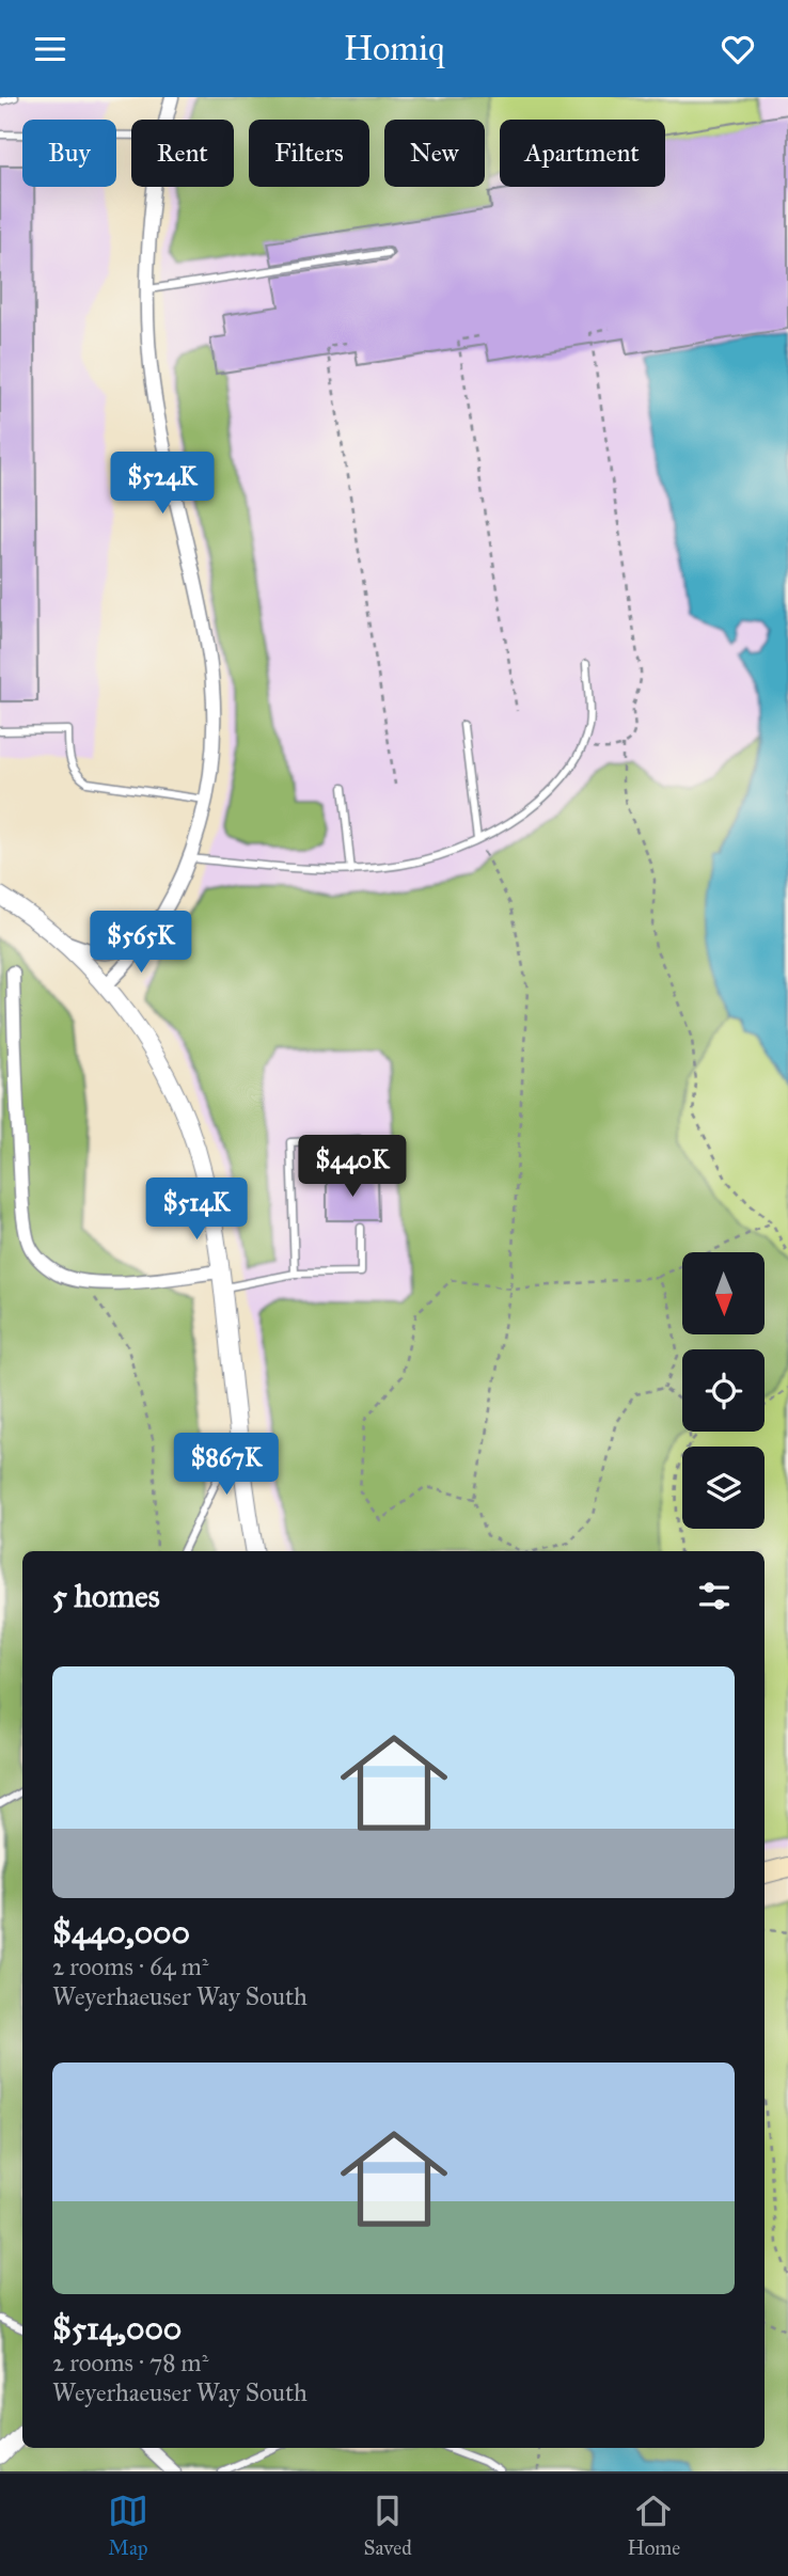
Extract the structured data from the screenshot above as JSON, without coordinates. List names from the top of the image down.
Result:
{
  "north": "bottom",
  "page": {
    "header": "Homiq",
    "chip": [
      "Buy",
      "Rent",
      "Filters",
      "New",
      "Apartment"
    ],
    "price": [
      "$524K",
      "$565K",
      "$440K",
      "$514K",
      "$867K"
    ],
    "heading": "5 homes",
    "list": [
      {
        "name": "$440,000",
        "note": "2 rooms · 64 m² · Weyerhaeuser Way South"
      },
      {
        "name": "$514,000",
        "note": "2 rooms · 78 m² · Weyerhaeuser Way South"
      }
    ],
    "tabs": ["Map", "Saved", "Home"]
  }
}
